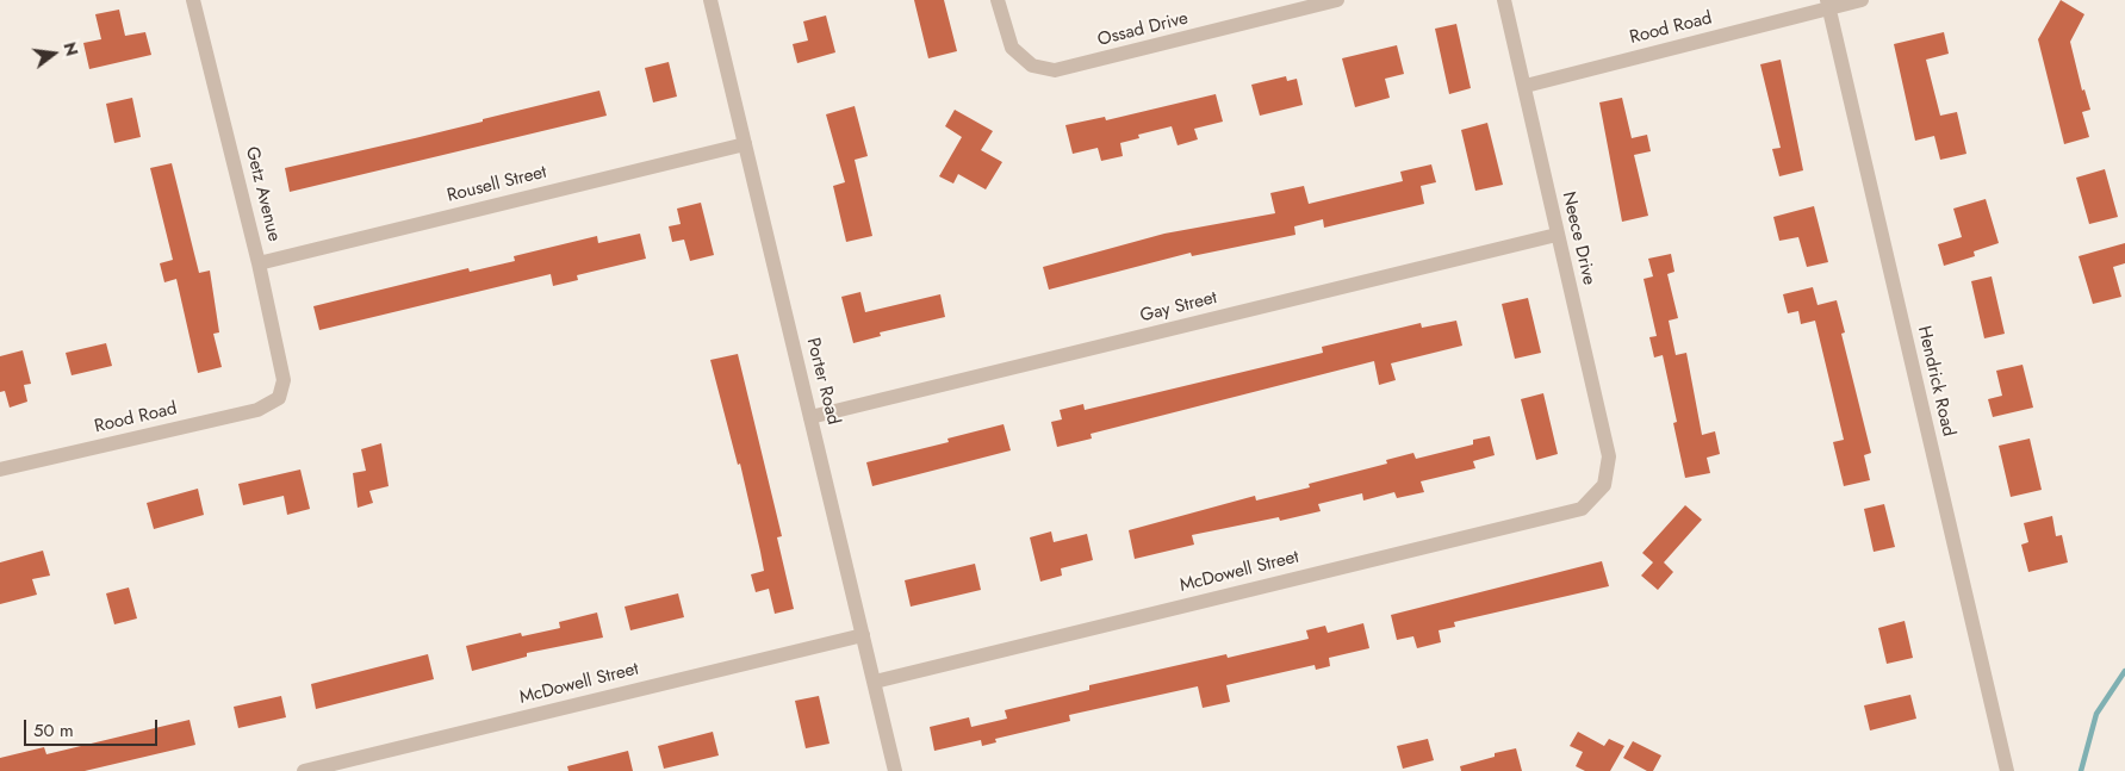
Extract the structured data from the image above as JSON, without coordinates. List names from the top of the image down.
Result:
{
  "streets": {
    "street": [
      "Rood Road",
      "Ossad Drive",
      "Rousell Street",
      "Getz Avenue",
      "Neece Drive",
      "Gay Street",
      "Porter Road",
      "Hendrick Road",
      "McDowell Street"
    ]
  },
  "crossings": [
    ["Rood Road", "Getz Avenue"],
    ["Rood Road", "Neece Drive"],
    ["Rood Road", "Hendrick Road"],
    ["Rousell Street", "Getz Avenue"],
    ["Rousell Street", "Porter Road"],
    ["Neece Drive", "Gay Street"],
    ["Neece Drive", "McDowell Street"],
    ["Gay Street", "Porter Road"],
    ["Porter Road", "McDowell Street"]
  ],
  "scale_bar": "50 m",
  "north": "right"
}
